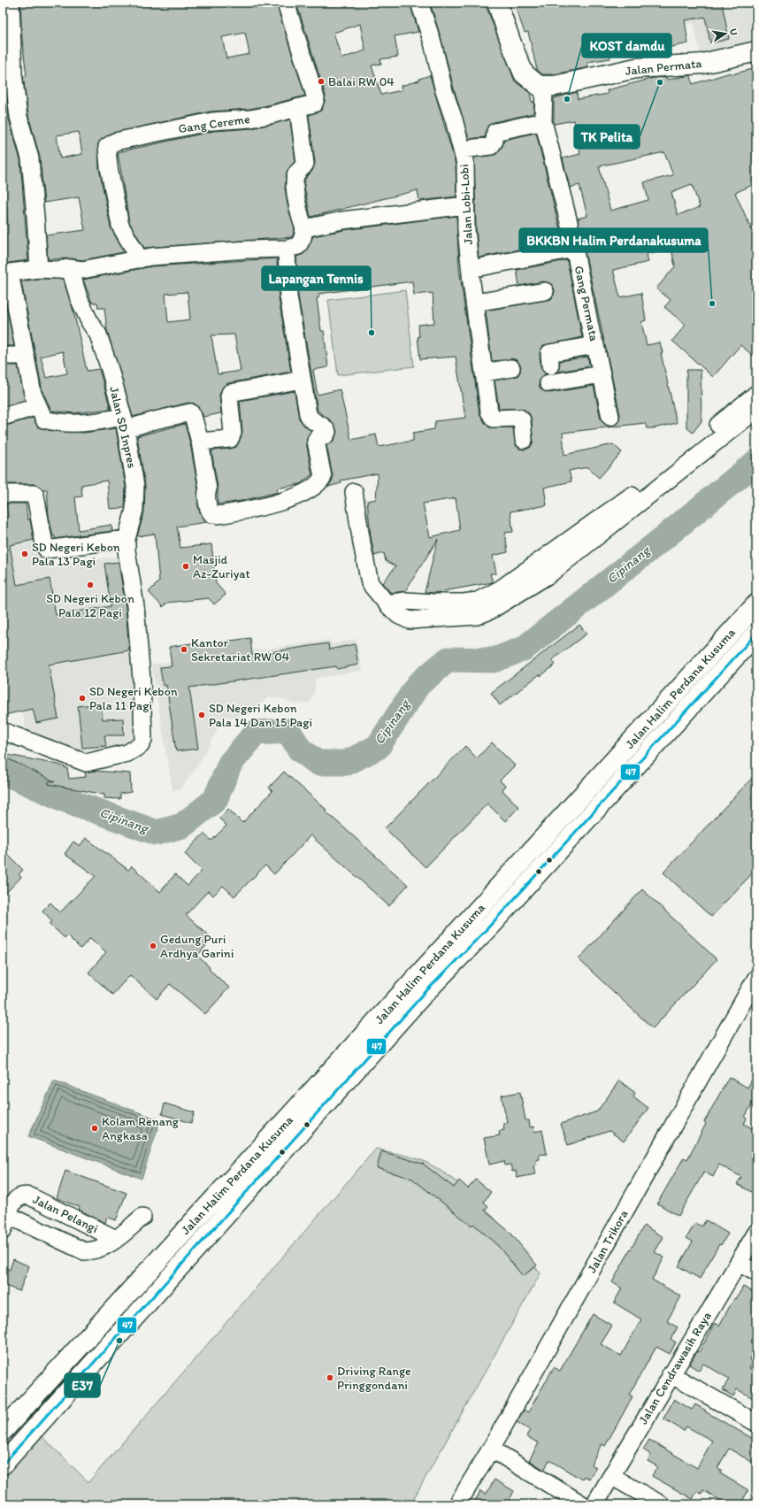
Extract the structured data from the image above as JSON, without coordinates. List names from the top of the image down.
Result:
{
  "streets": {
    "street": [
      "Jalan Permata",
      "Gang Cereme",
      "Jalan Lobi-Lobi",
      "Gang Permata",
      "Jalan SD Inpres",
      "Jalan Halim Perdana Kusuma",
      "Jalan Pelangi",
      "Jalan Trikora",
      "Jalan Cendrawasih Raya"
    ]
  },
  "crossings": [
    ["Jalan Permata", "Gang Permata"]
  ],
  "water": ["Cipinang"],
  "places": [
    "Balai RW 04",
    "TK Pelita",
    "KOST damdu",
    "BKKBN Halim Perdanakusuma",
    "Lapangan Tennis",
    "SD Negeri Kebon Pala 13 Pagi",
    "Masjid Az-Zuriyat",
    "SD Negeri Kebon Pala 12 Pagi",
    "Kantor Sekretariat RW 04",
    "SD Negeri Kebon Pala 11 Pagi",
    "SD Negeri Kebon Pala 14 Dan 15 Pagi",
    "Gedung Puri Ardhya Garini",
    "Kolam Renang Angkasa",
    "E37",
    "Driving Range Pringgondani"
  ],
  "lines": ["transit line 47"],
  "north": "right"
}
